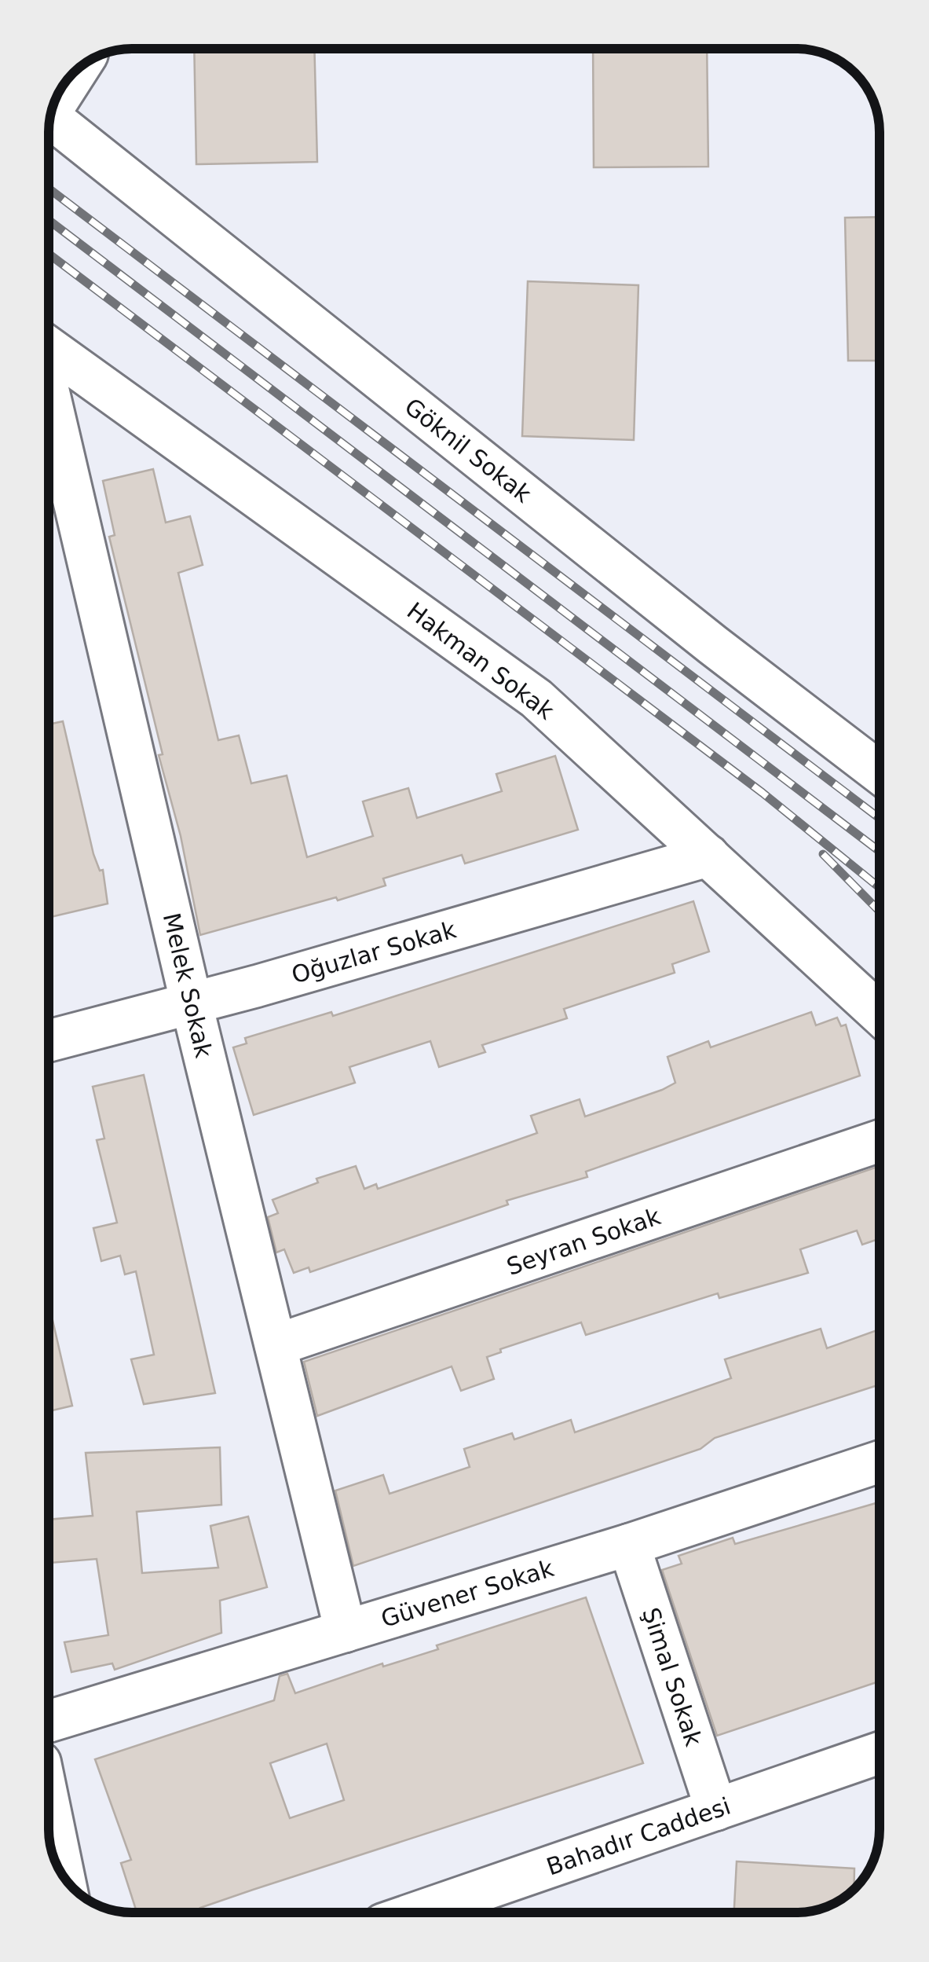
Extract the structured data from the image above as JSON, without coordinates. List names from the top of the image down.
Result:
{
  "streets": {
    "street": [
      "Göknil Sokak",
      "Hakman Sokak",
      "Oğuzlar Sokak",
      "Melek Sokak",
      "Seyran Sokak",
      "Güvener Sokak",
      "Şimal Sokak",
      "Bahadır Caddesi"
    ]
  },
  "crossings": [
    ["Hakman Sokak", "Oğuzlar Sokak"],
    ["Oğuzlar Sokak", "Melek Sokak"],
    ["Melek Sokak", "Seyran Sokak"],
    ["Melek Sokak", "Güvener Sokak"],
    ["Güvener Sokak", "Şimal Sokak"],
    ["Şimal Sokak", "Bahadır Caddesi"]
  ]
}
